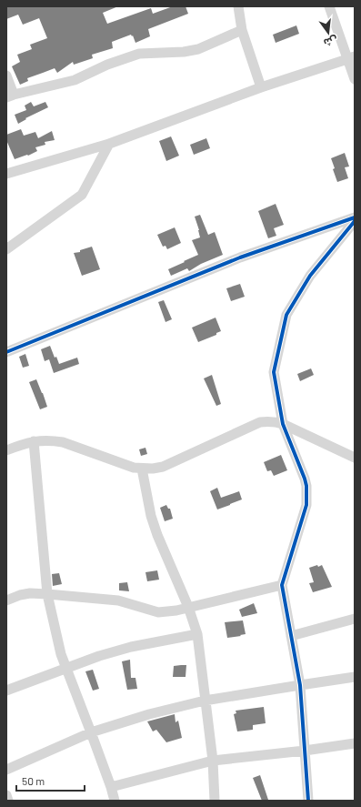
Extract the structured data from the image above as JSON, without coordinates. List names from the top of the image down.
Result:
{
  "scale_bar": "50 m",
  "north": "bottom"
}
